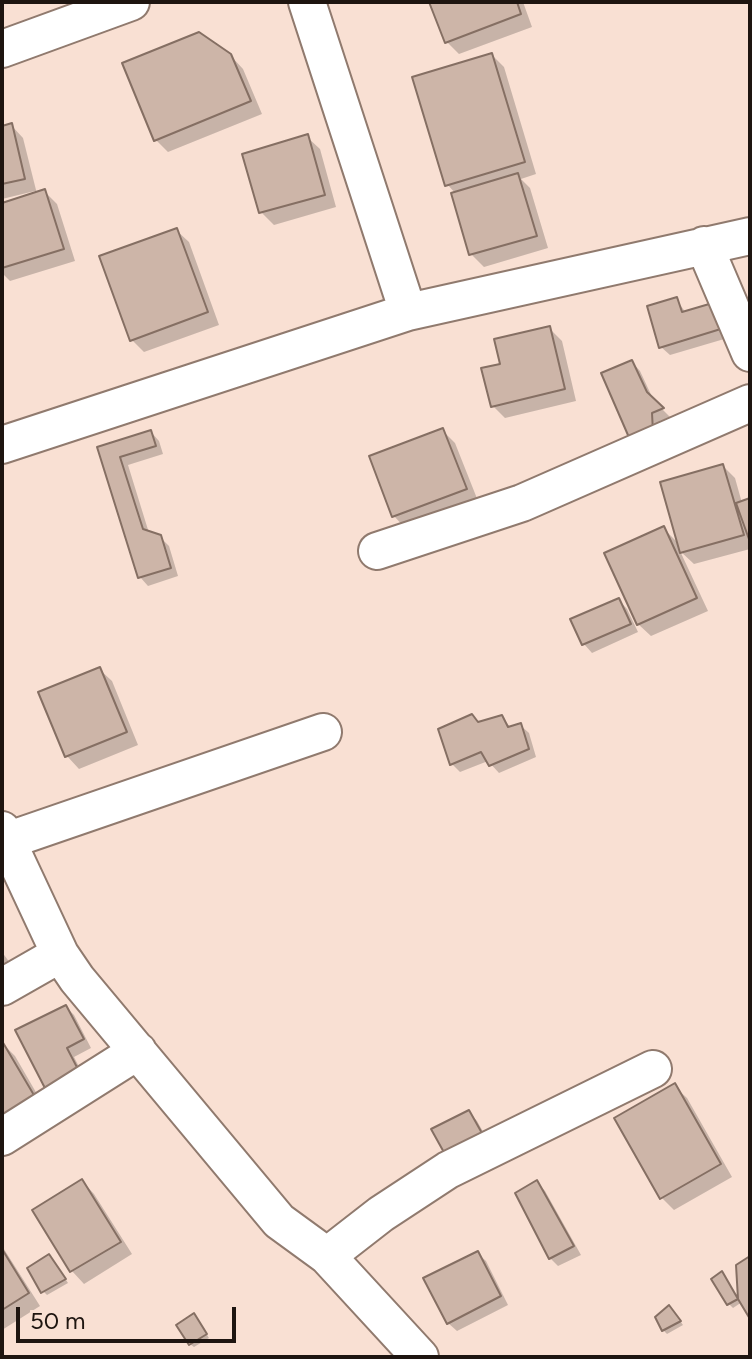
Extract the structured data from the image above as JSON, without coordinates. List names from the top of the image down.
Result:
{
  "scale_bar": "50 m"
}
